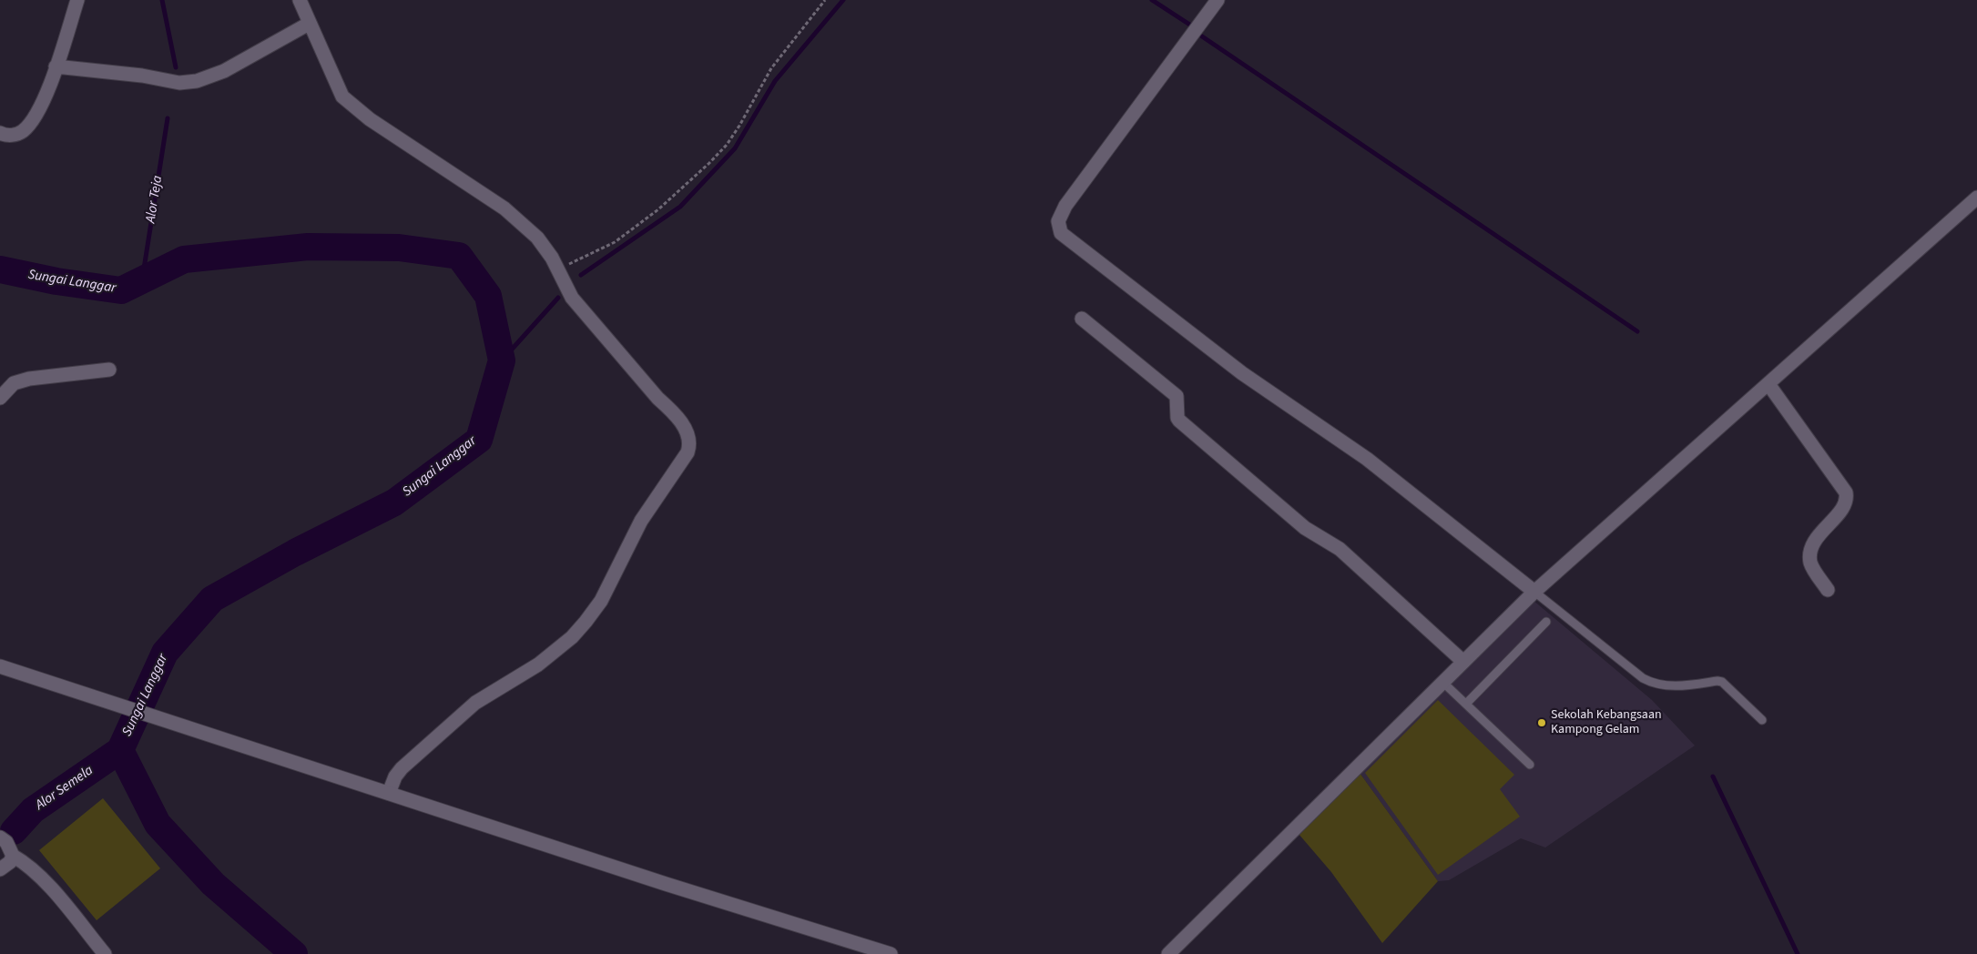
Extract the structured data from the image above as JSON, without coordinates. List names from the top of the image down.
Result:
{
  "water": ["Alor Teja", "Sungai Langgar", "Alor Semela"],
  "places": ["Sekolah Kebangsaan Kampong Gelam"]
}
